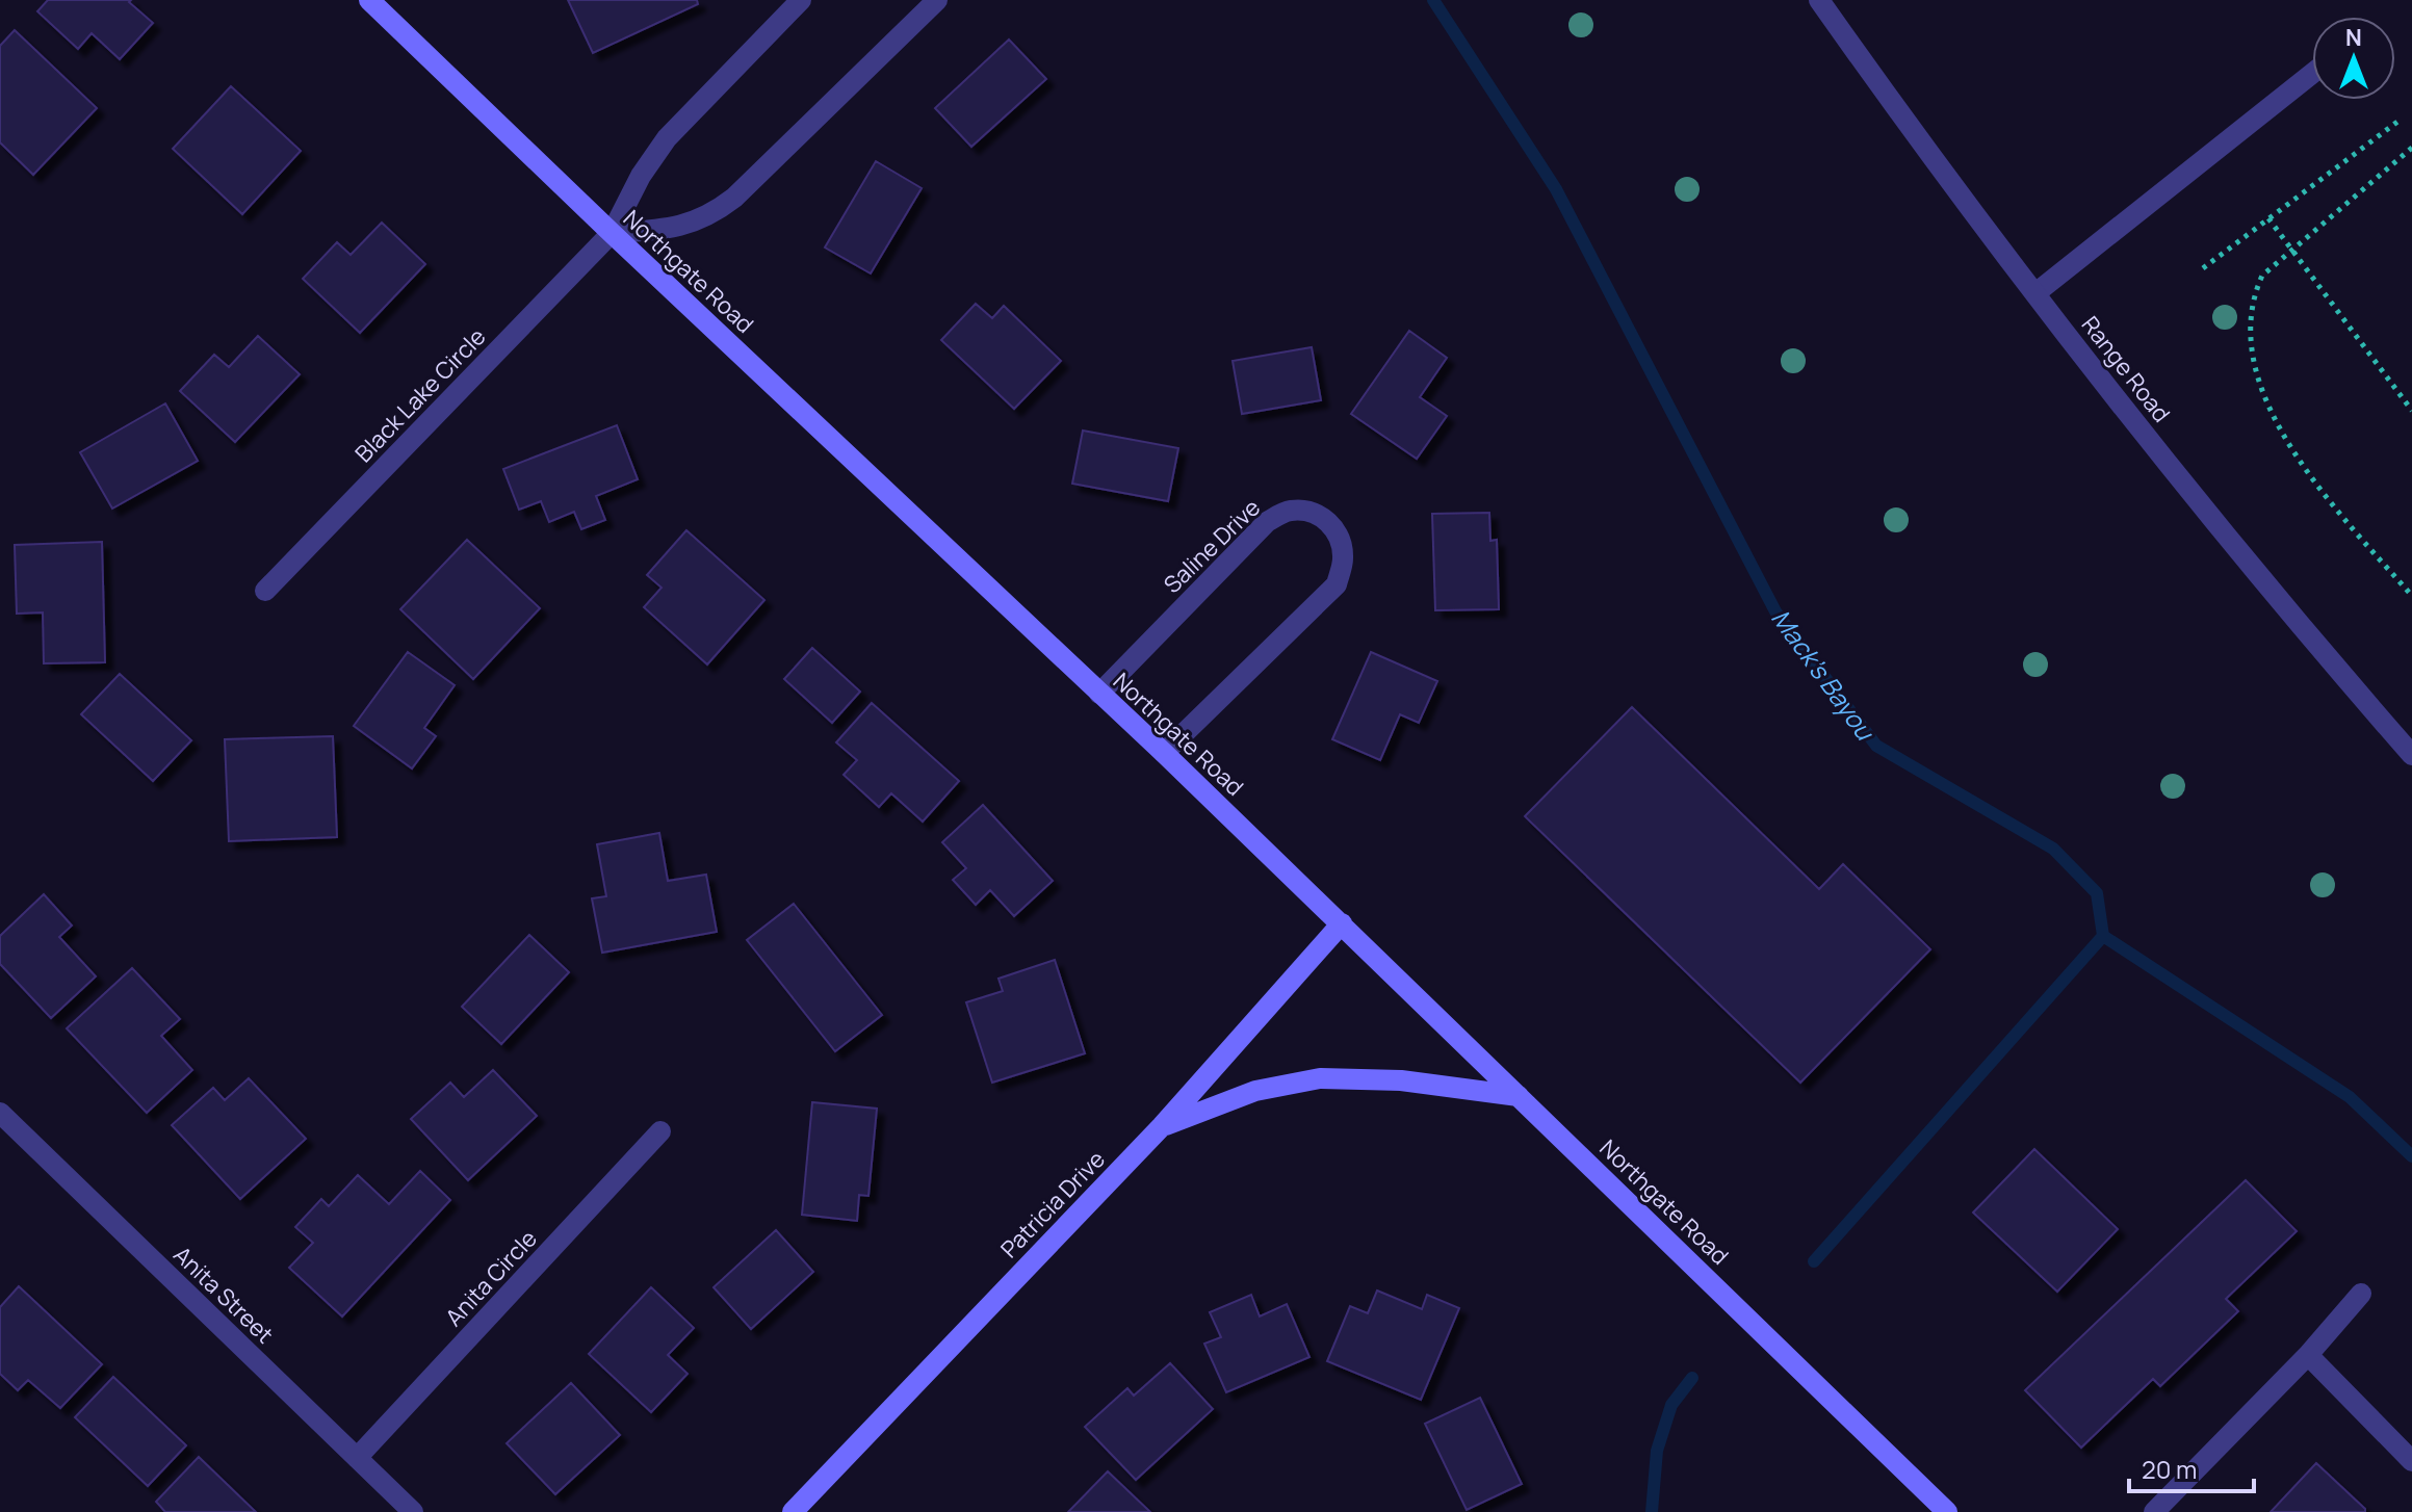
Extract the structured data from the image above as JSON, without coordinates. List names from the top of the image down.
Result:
{
  "streets": {
    "main road": ["Northgate Road", "Patricia Drive"],
    "street": [
      "Range Road",
      "Black Lake Circle",
      "Saline Drive",
      "Anita Circle",
      "Anita Street"
    ]
  },
  "crossings": [
    ["Northgate Road", "Black Lake Circle"],
    ["Northgate Road", "Saline Drive"],
    ["Northgate Road", "Patricia Drive"],
    ["Anita Circle", "Anita Street"]
  ],
  "water": ["Mack's Bayou"],
  "scale_bar": "20 m",
  "north": "top"
}
